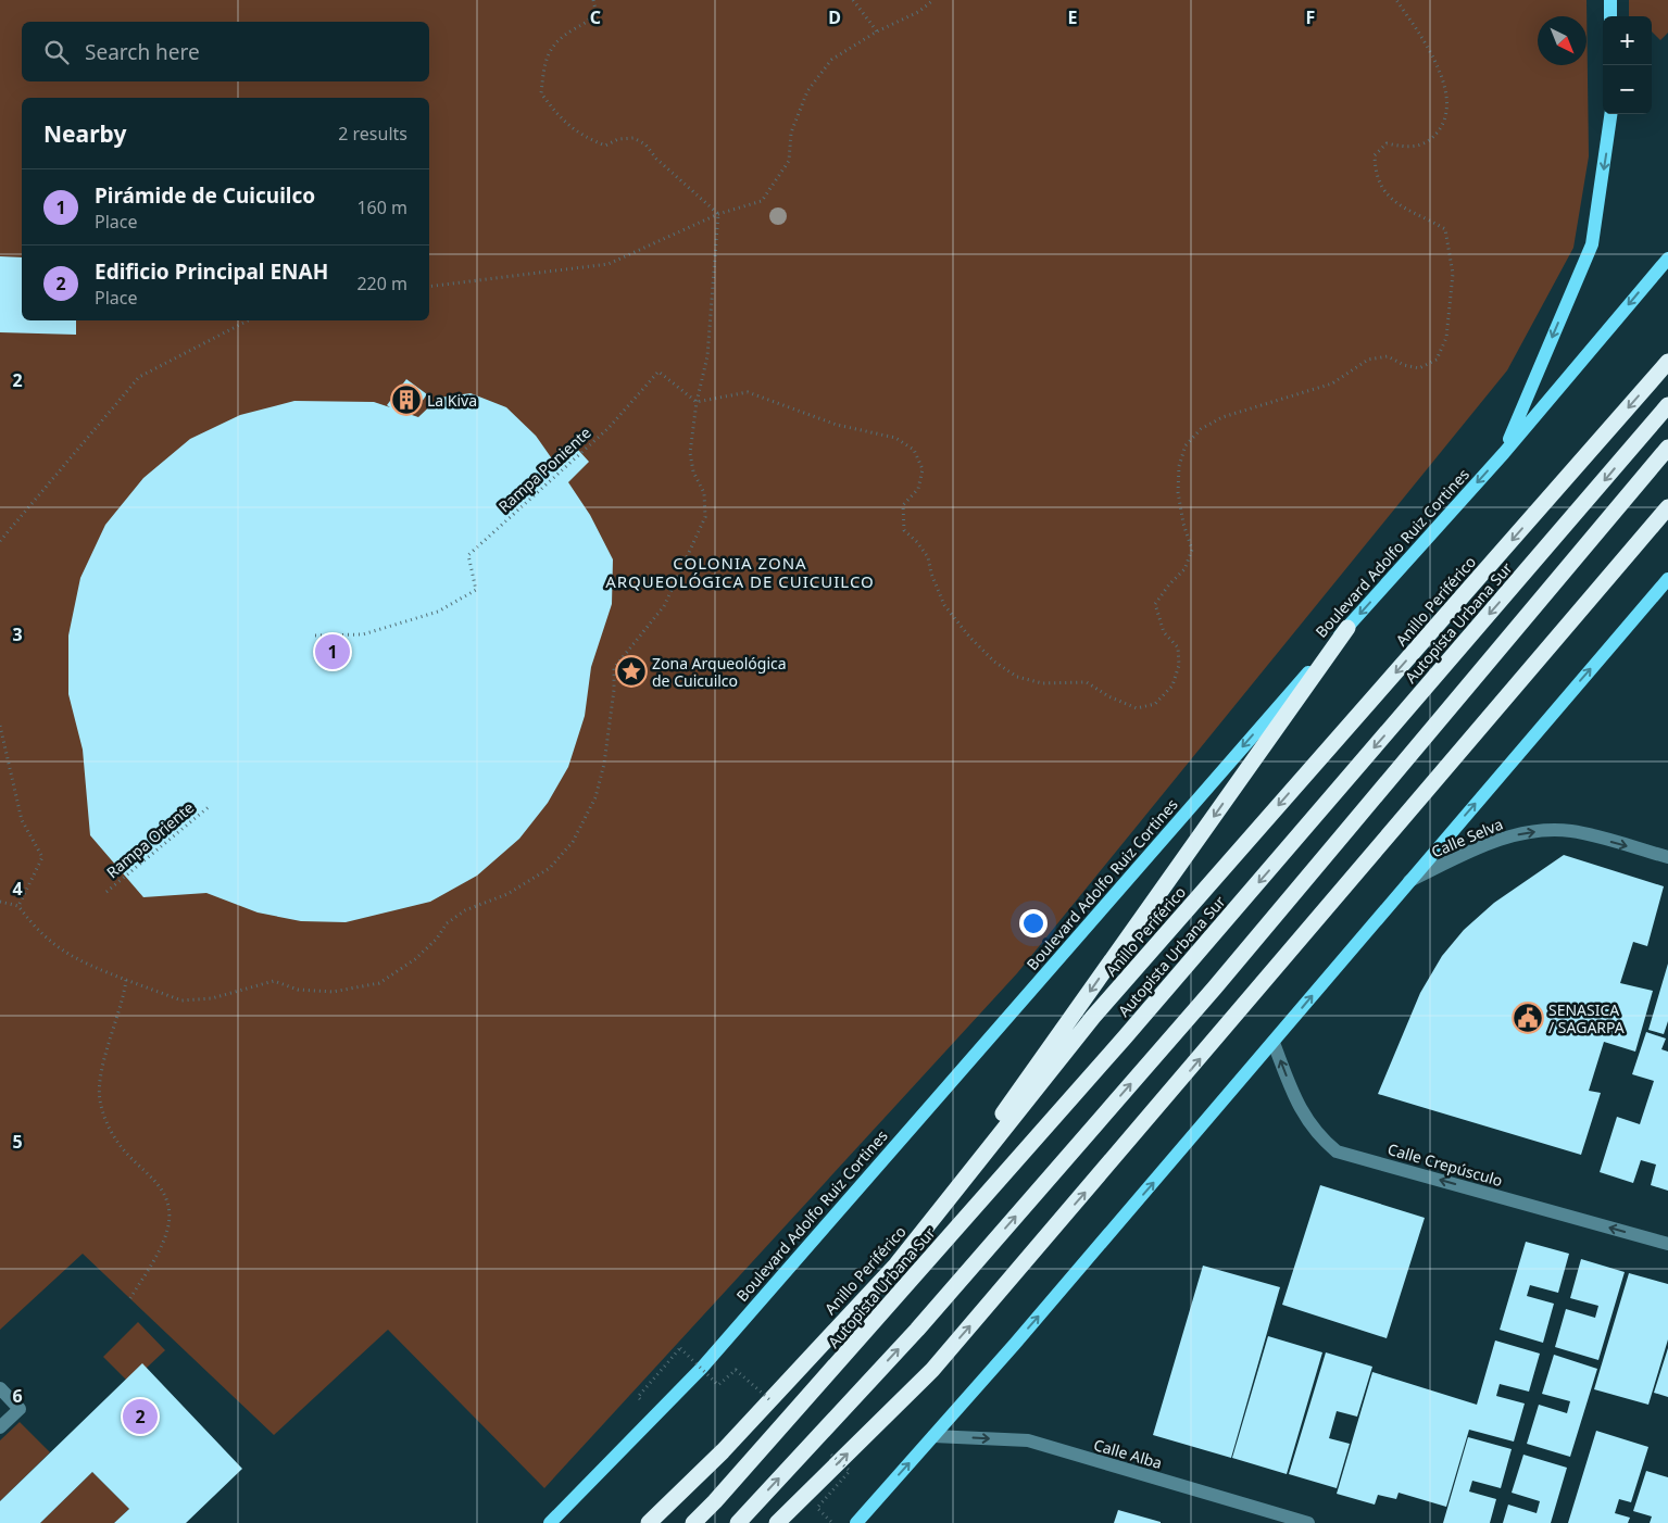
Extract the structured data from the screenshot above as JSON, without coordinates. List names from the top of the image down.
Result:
{
  "streets": {
    "highway": ["Anillo Periférico", "Autopista Urbana Sur"],
    "main road": ["Boulevard Adolfo Ruiz Cortines"],
    "street": ["Calle Selva", "Calle Crepúsculo", "Calle Alba"],
    "path": ["Rampa Poniente", "Rampa Oriente"]
  },
  "one_way": [
    "Boulevard Adolfo Ruiz Cortines",
    "Calle Selva",
    "Calle Crepúsculo",
    "Calle Alba"
  ],
  "districts": ["COLONIA ZONA ARQUEOLÓGICA DE CUICUILCO"],
  "places": {
    "building": ["La Kiva"],
    "place": ["Zona Arqueológica de Cuicuilco"],
    "public building": ["SENASICA / SAGARPA"]
  },
  "north": "bottom right",
  "page": {
    "map_buttons": ["+", "−"],
    "search": "Search here",
    "heading": ["Nearby", "2 results"],
    "list": [
      {
        "mark": "1",
        "name": "Pirámide de Cuicuilco",
        "note": "Place",
        "value": "160 m"
      },
      {
        "mark": "2",
        "name": "Edificio Principal ENAH",
        "note": "Place",
        "value": "220 m"
      }
    ],
    "pins": ["1", "2"]
  },
  "grid": {
    "columns": [
      "C",
      "D",
      "E",
      "F"
    ],
    "rows": [
      "2",
      "3",
      "4",
      "5",
      "6"
    ]
  }
}
